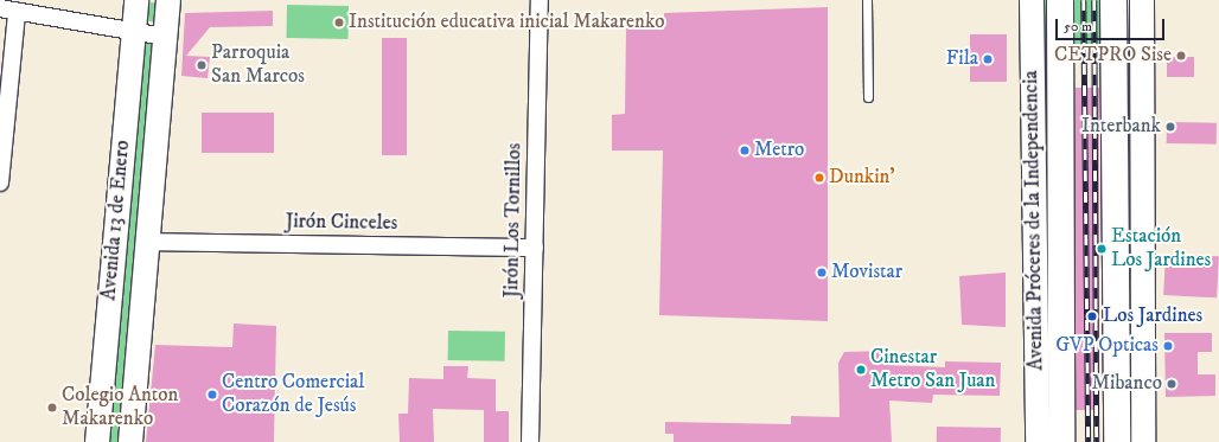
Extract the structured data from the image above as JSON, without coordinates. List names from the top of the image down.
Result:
{
  "streets": {
    "main road": ["Avenida 13 de Enero", "Avenida Próceres de la Independencia"],
    "street": ["Jirón Los Tornillos", "Jirón Cinceles"]
  },
  "crossings": [
    ["Avenida 13 de Enero", "Jirón Cinceles"],
    ["Jirón Los Tornillos", "Jirón Cinceles"]
  ],
  "places": [
    "Institución educativa inicial Makarenko",
    "CETPRO Sise",
    "Fila",
    "Parroquia San Marcos",
    "Interbank",
    "Metro",
    "Dunkin'",
    "Estación Los Jardines",
    "Movistar",
    "Los Jardines",
    "GVP Opticas",
    "Cinestar Metro San Juan",
    "Mibanco",
    "Centro Comercial Corazón de Jesús",
    "Colegio Anton Makarenko"
  ],
  "scale_bar": "50 m"
}
